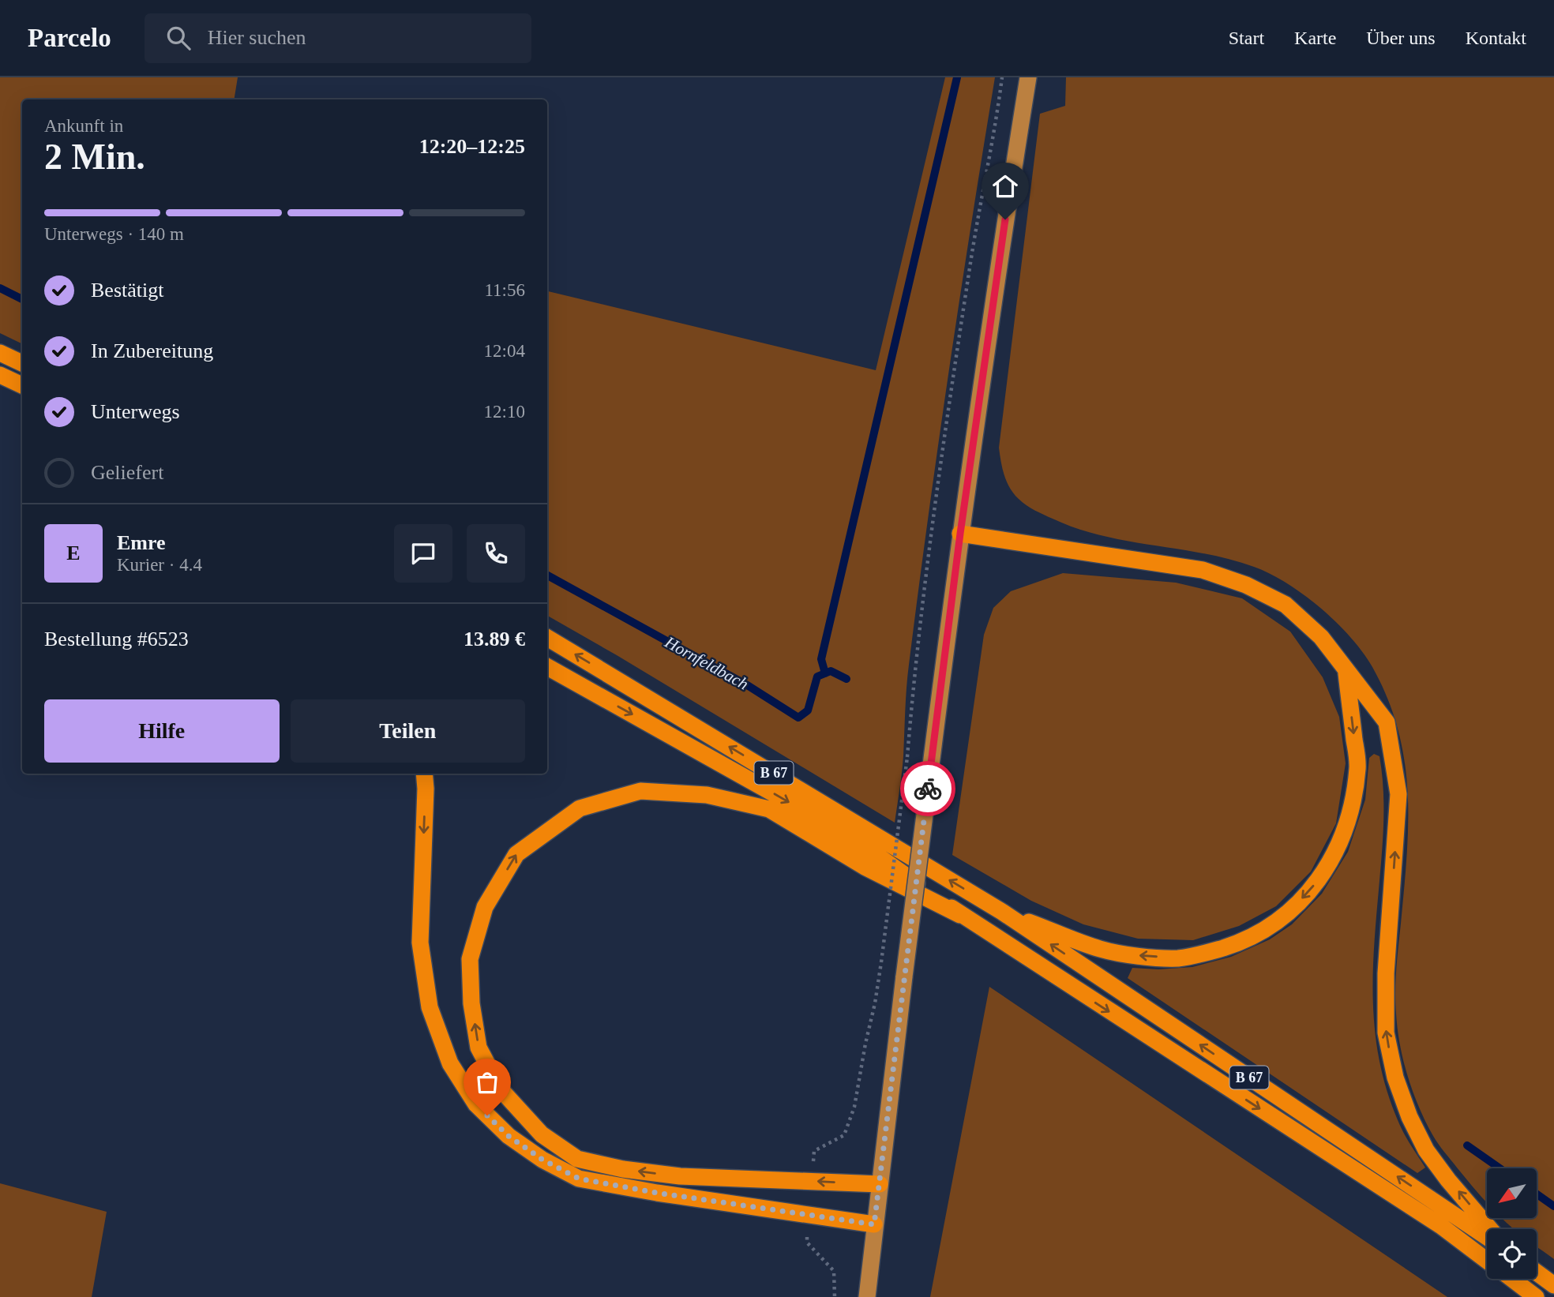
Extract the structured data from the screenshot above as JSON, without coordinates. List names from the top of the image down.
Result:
{
  "streets": {
    "highway": ["B 67"]
  },
  "water": ["Hornfeldbach"],
  "north": "bottom left",
  "page": {
    "header": "Parcelo",
    "search": "Hier suchen",
    "nav": [
      "Start",
      "Karte",
      "Über uns",
      "Kontakt"
    ],
    "heading": ["2 Min.", "Ankunft in", "12:20–12:25"],
    "panel": [
      "Emre",
      "Kurier · 4.4",
      "Bestellung #6523",
      "13.89 €"
    ],
    "bar": "Unterwegs · 140 m",
    "list": [
      ["Bestätigt", "11:56"],
      ["In Zubereitung", "12:04"],
      ["Unterwegs", "12:10"],
      "Geliefert"
    ],
    "round": "E",
    "buttons": ["Hilfe", "Teilen"]
  }
}
